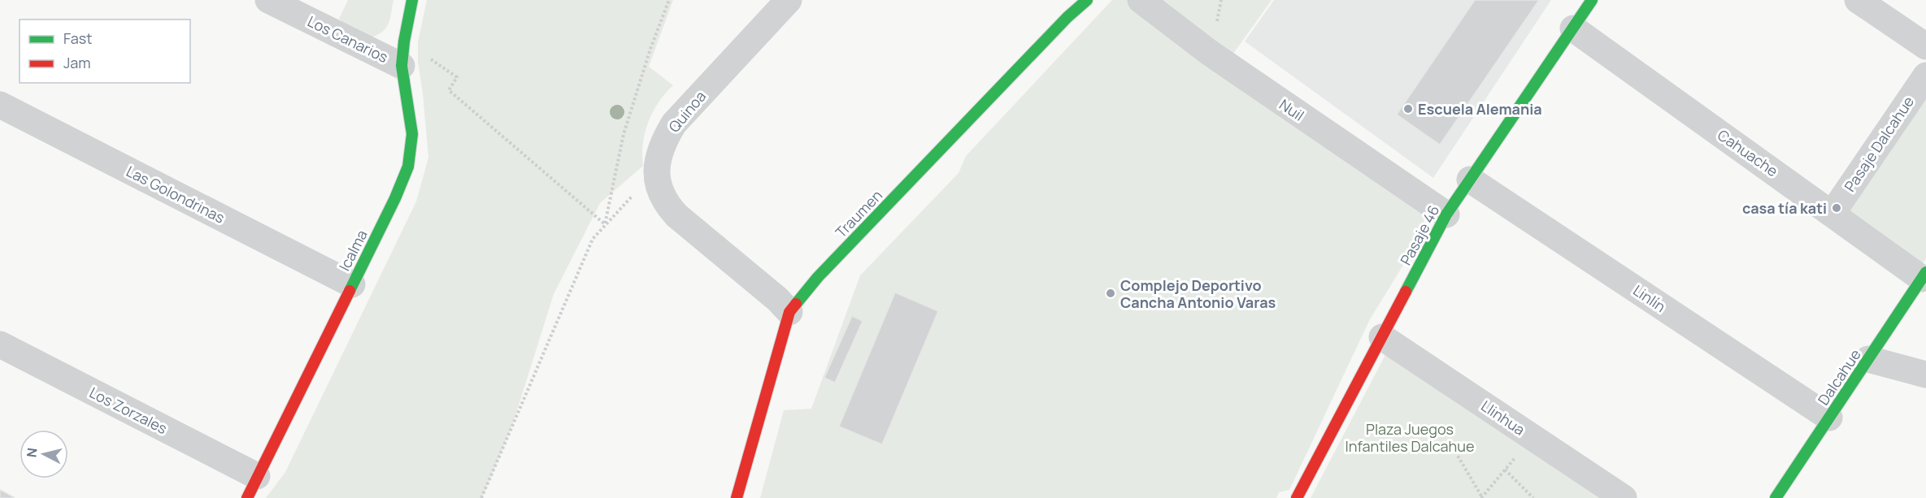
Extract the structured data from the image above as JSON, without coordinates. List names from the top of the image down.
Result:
{
  "streets": {
    "street": [
      "Los Canarios",
      "Nuil",
      "Quinoa",
      "Pasaje Dalcahue",
      "Cahuache",
      "Las Golondrinas",
      "Traumen",
      "Pasaje 46",
      "Icalma",
      "Linlín",
      "Dalcahue",
      "Los Zorzales",
      "Llinhua"
    ]
  },
  "crossings": [
    ["Los Canarios", "Icalma"],
    ["Nuil", "Pasaje 46"],
    ["Quinoa", "Traumen"],
    ["Pasaje Dalcahue", "Cahuache"],
    ["Cahuache", "Pasaje 46"],
    ["Cahuache", "Dalcahue"],
    ["Las Golondrinas", "Icalma"],
    ["Pasaje 46", "Linlín"],
    ["Pasaje 46", "Llinhua"],
    ["Icalma", "Los Zorzales"],
    ["Linlín", "Dalcahue"]
  ],
  "parks": ["Plaza Juegos Infantiles Dalcahue"],
  "places": ["Escuela Alemania", "casa tía kati", "Complejo Deportivo Cancha Antonio Varas"],
  "legend": ["Fast", "Jam"],
  "north": "left"
}
